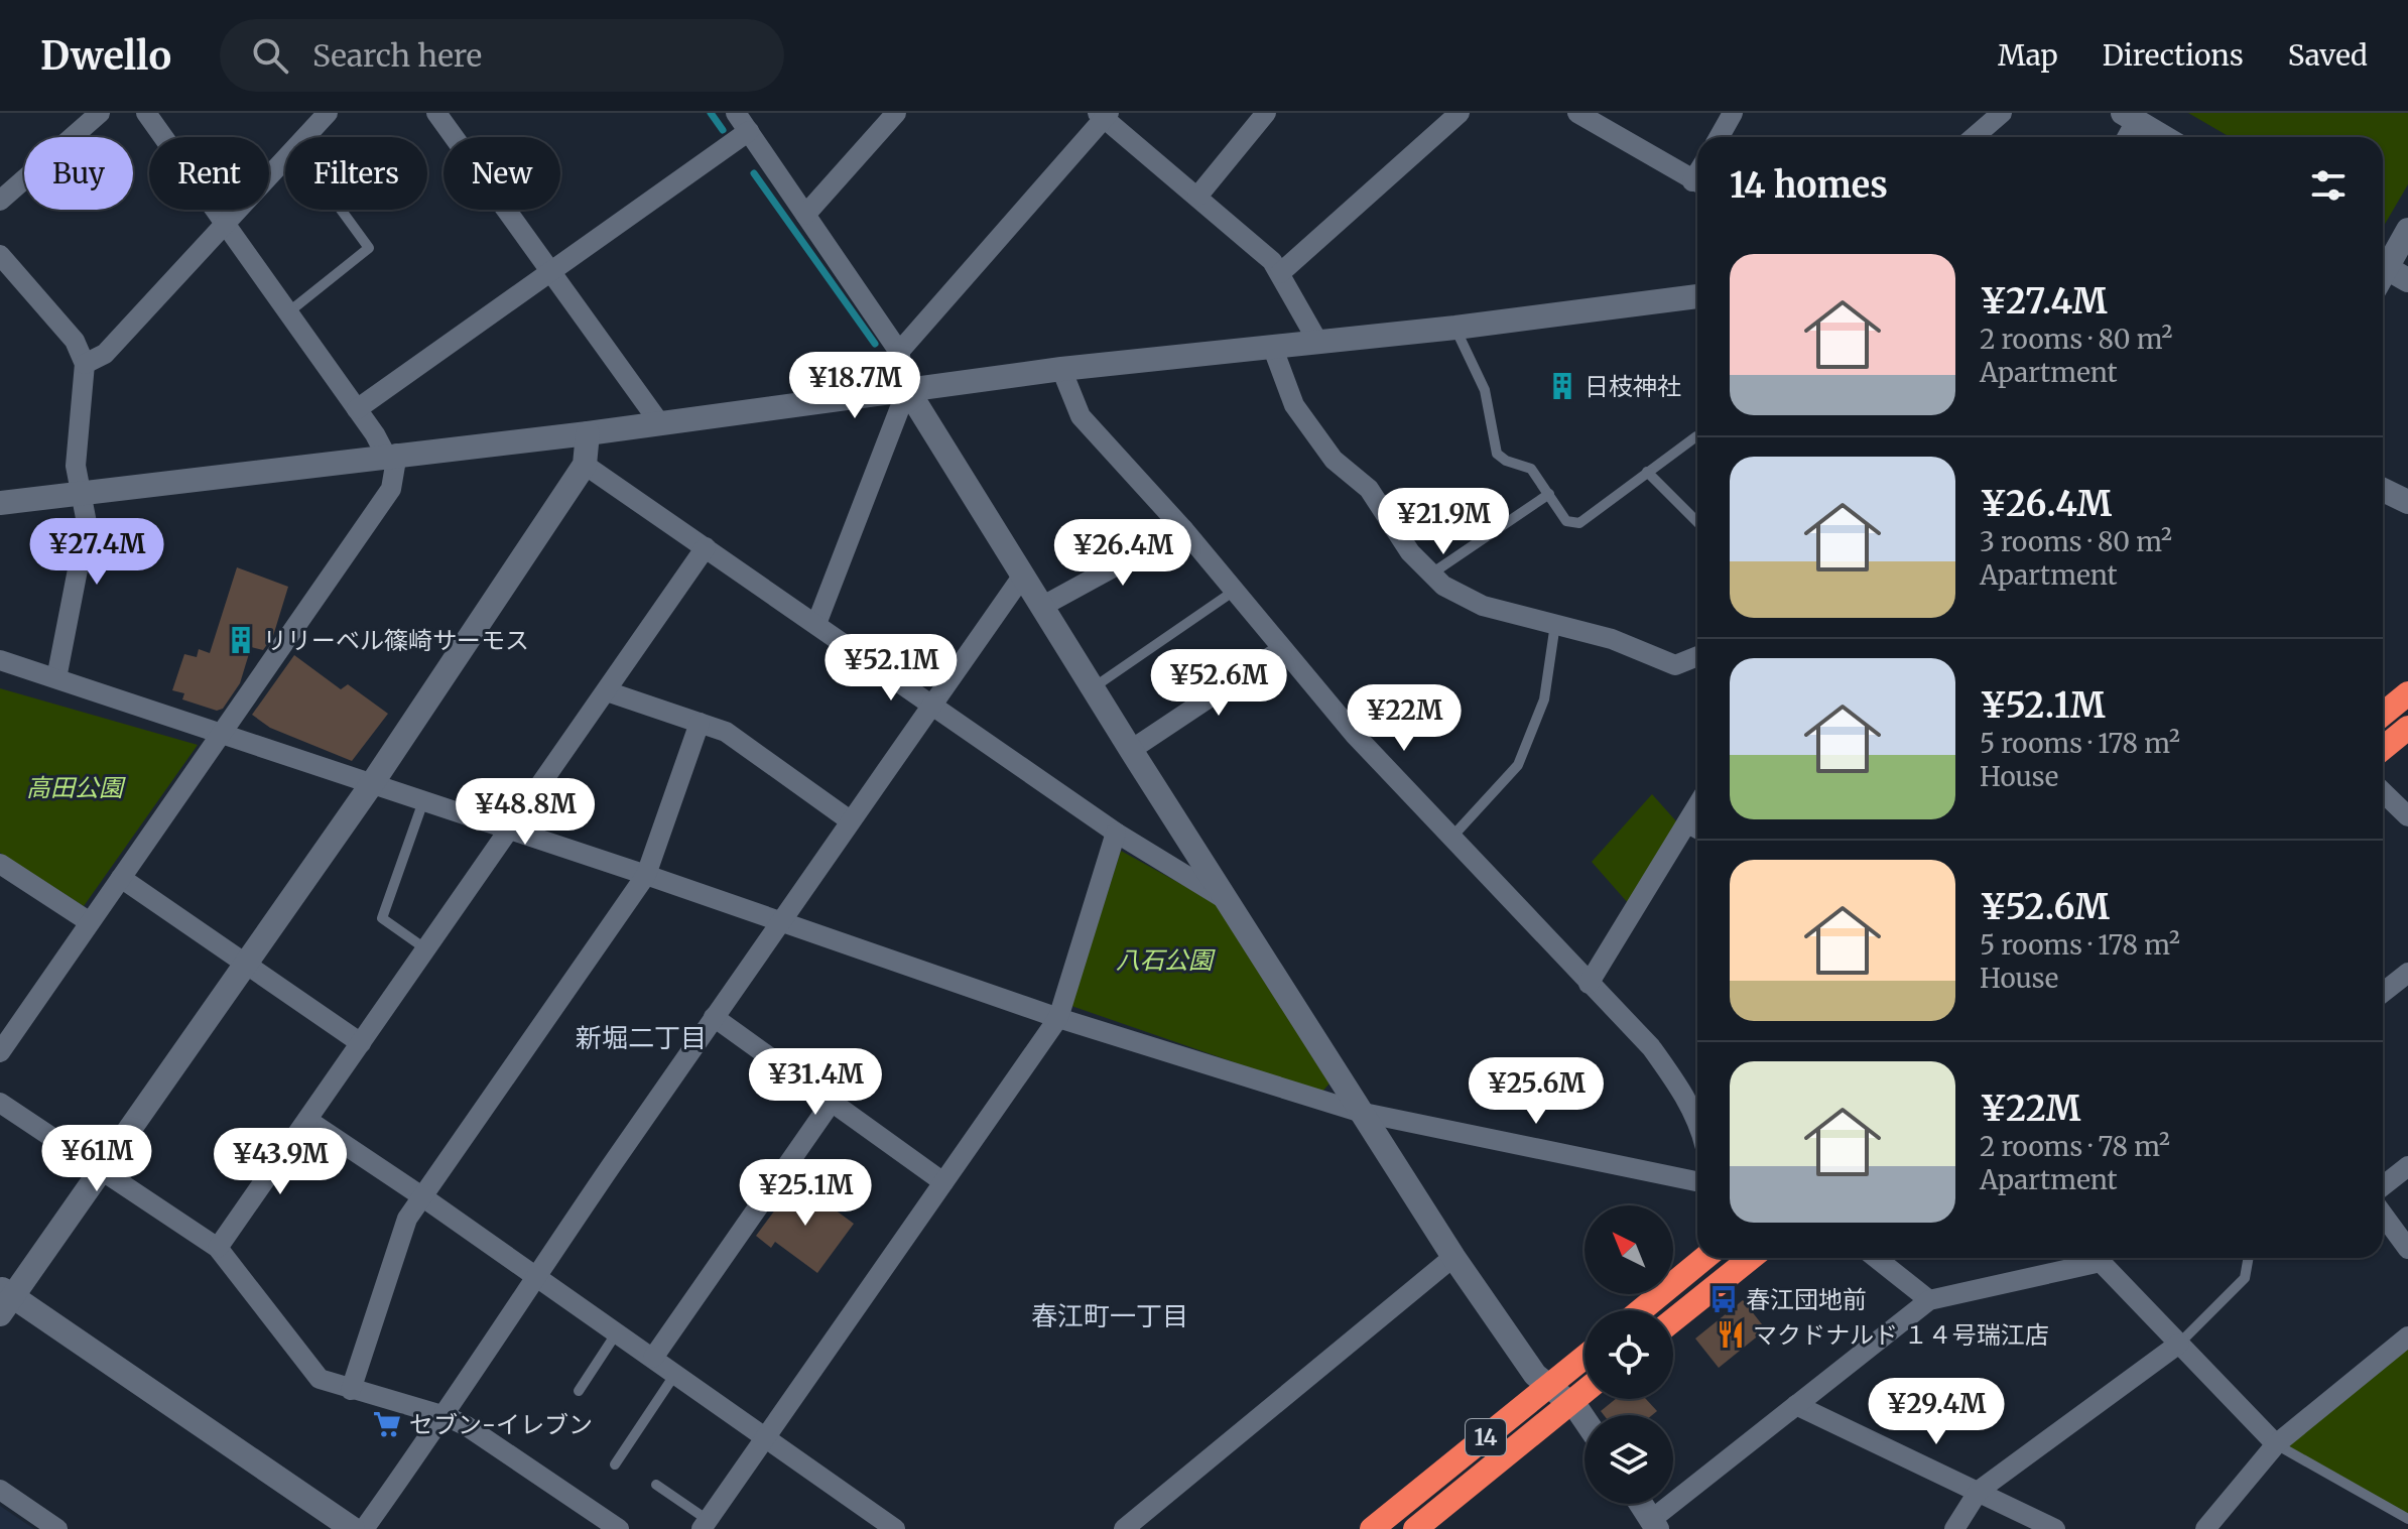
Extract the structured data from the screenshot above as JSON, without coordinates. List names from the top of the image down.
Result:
{
  "streets": {
    "highway": ["14"]
  },
  "districts": ["新堀二丁目", "春江町一丁目"],
  "parks": ["高田公園", "八石公園"],
  "places": {
    "building": ["日枝神社", "リリーベル篠崎サーモス"],
    "bus stop": ["春江団地前"],
    "restaurant": ["マクドナルド １４号瑞江店"],
    "supermarket": ["セブン-イレブン"]
  },
  "north": "top left",
  "page": {
    "header": "Dwello",
    "search": "Search here",
    "nav": ["Map", "Directions", "Saved"],
    "chip": [
      "Buy",
      "Rent",
      "Filters",
      "New"
    ],
    "heading": "14 homes",
    "list": [
      {
        "name": "¥27.4M",
        "note": "2 rooms · 80 m² · Apartment"
      },
      {
        "name": "¥26.4M",
        "note": "3 rooms · 80 m² · Apartment"
      },
      {
        "name": "¥52.1M",
        "note": "5 rooms · 178 m² · House"
      },
      {
        "name": "¥52.6M",
        "note": "5 rooms · 178 m² · House"
      },
      {
        "name": "¥22M",
        "note": "2 rooms · 78 m² · Apartment"
      }
    ],
    "price": [
      "¥18.7M",
      "¥21.9M",
      "¥27.4M",
      "¥26.4M",
      "¥52.1M",
      "¥52.6M",
      "¥22M",
      "¥48.8M",
      "¥31.4M",
      "¥25.6M",
      "¥61M",
      "¥43.9M",
      "¥25.1M",
      "¥29.4M"
    ]
  }
}
